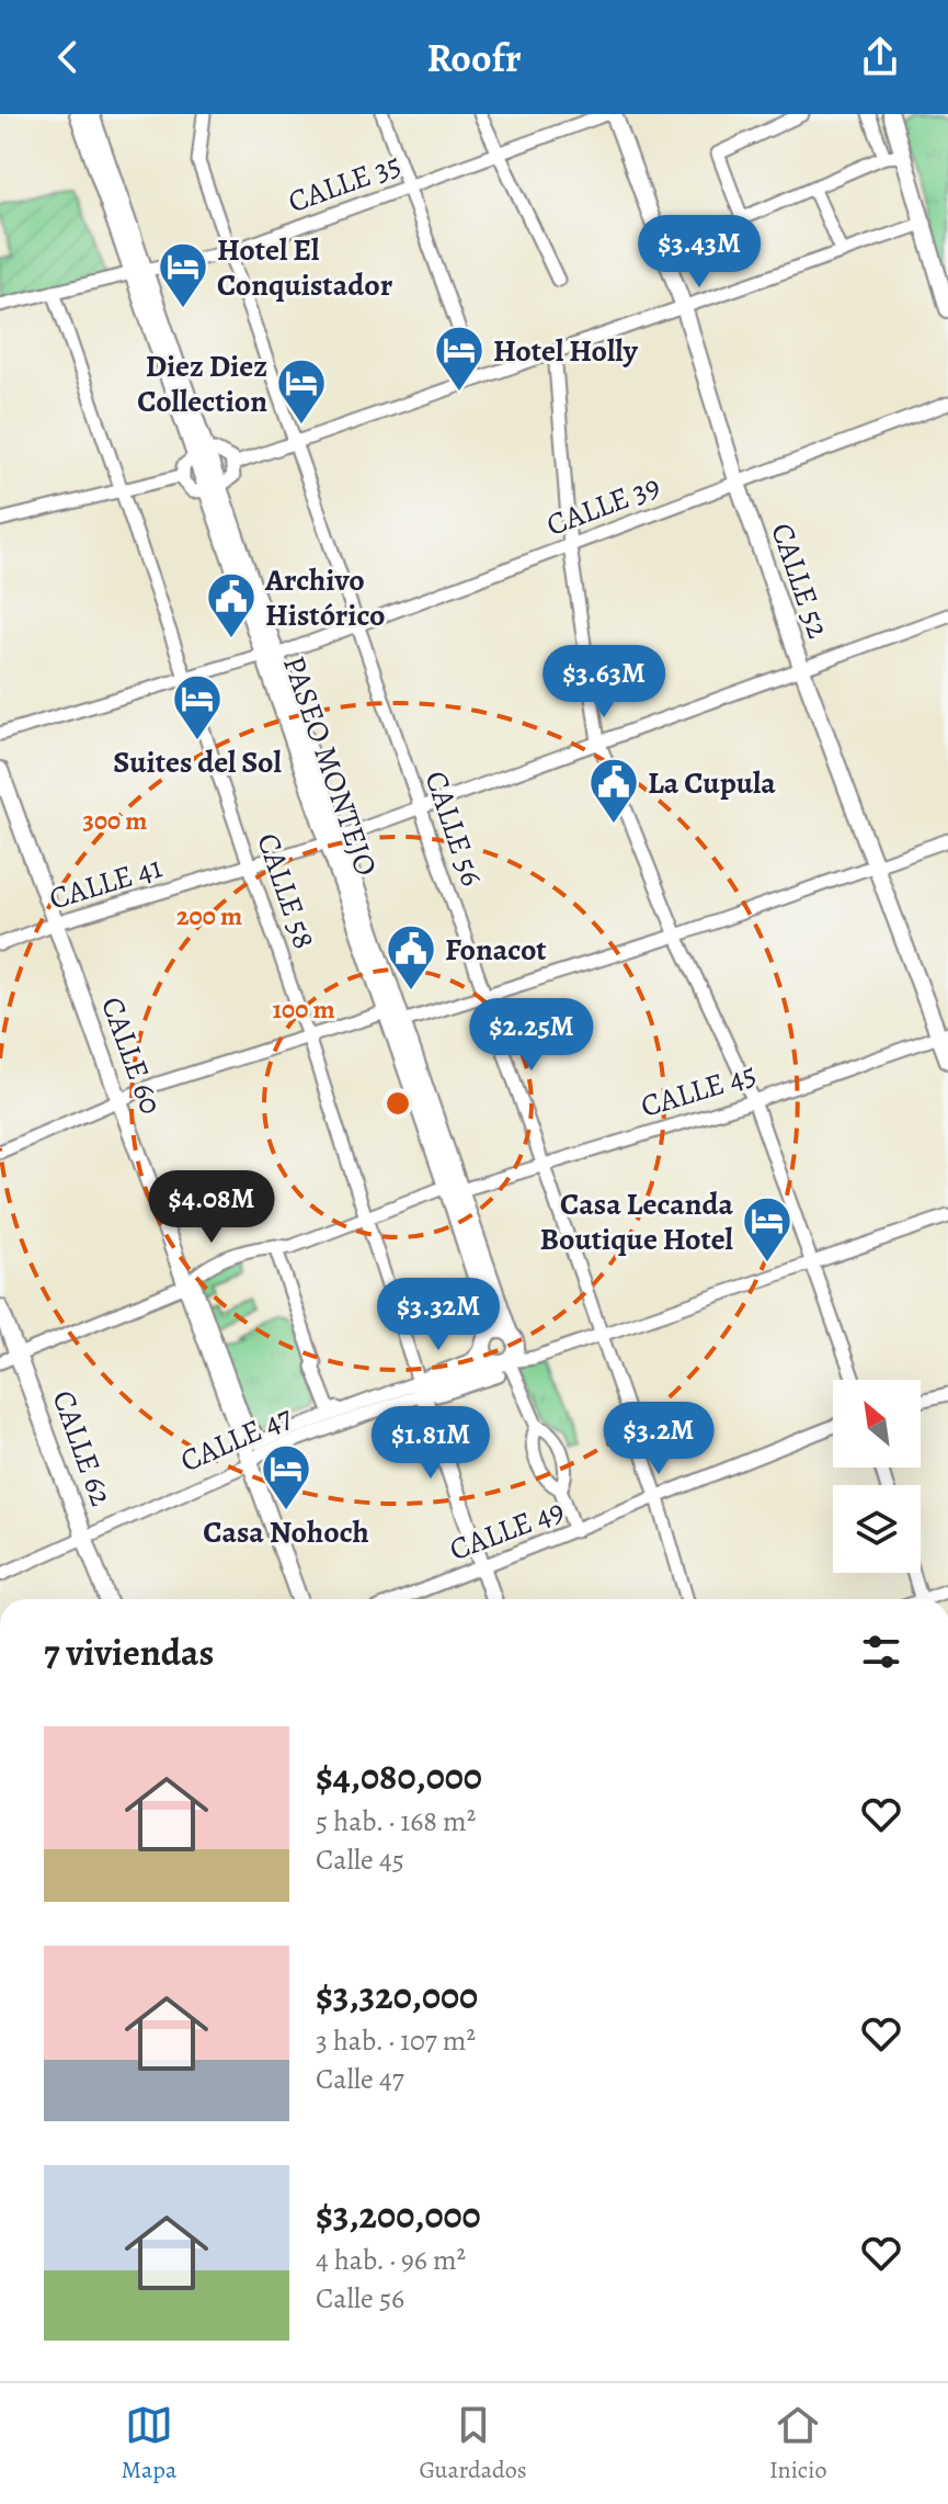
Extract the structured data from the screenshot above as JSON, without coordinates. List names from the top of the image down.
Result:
{
  "streets": {
    "main road": [
      "CALLE 52",
      "PASEO MONTEJO",
      "CALLE 58",
      "CALLE 60",
      "CALLE 47",
      "CALLE 62"
    ],
    "street": [
      "CALLE 35",
      "CALLE 39",
      "CALLE 56",
      "CALLE 41",
      "CALLE 45",
      "CALLE 49"
    ]
  },
  "crossings": [
    ["CALLE 35", "PASEO MONTEJO"],
    ["CALLE 35", "CALLE 56"],
    ["CALLE 35", "CALLE 58"],
    ["CALLE 39", "CALLE 52"],
    ["CALLE 39", "PASEO MONTEJO"],
    ["CALLE 39", "CALLE 56"],
    ["CALLE 39", "CALLE 58"],
    ["CALLE 52", "CALLE 41"],
    ["CALLE 52", "CALLE 45"],
    ["PASEO MONTEJO", "CALLE 41"],
    ["PASEO MONTEJO", "CALLE 45"],
    ["PASEO MONTEJO", "CALLE 47"],
    ["CALLE 56", "CALLE 41"],
    ["CALLE 56", "CALLE 45"],
    ["CALLE 56", "CALLE 47"],
    ["CALLE 56", "CALLE 49"],
    ["CALLE 41", "CALLE 58"],
    ["CALLE 41", "CALLE 60"],
    ["CALLE 58", "CALLE 45"],
    ["CALLE 58", "CALLE 47"],
    ["CALLE 58", "CALLE 49"],
    ["CALLE 60", "CALLE 45"],
    ["CALLE 60", "CALLE 47"],
    ["CALLE 45", "CALLE 62"],
    ["CALLE 47", "CALLE 62"]
  ],
  "places": {
    "hotel": [
      "Hotel El Conquistador",
      "Hotel Holly",
      "Diez Diez Collection",
      "Suites del Sol",
      "Casa Lecanda Boutique Hotel",
      "Casa Nohoch"
    ],
    "public building": ["Archivo Histórico", "La Cupula", "Fonacot"]
  },
  "north": "top left",
  "page": {
    "header": "Roofr",
    "price": [
      "$3.43M",
      "$3.63M",
      "$2.25M",
      "$4.08M",
      "$3.32M",
      "$3.2M",
      "$1.81M"
    ],
    "heading": "7 viviendas",
    "list": [
      {
        "name": "$4,080,000",
        "note": "5 hab. · 168 m² · Calle 45"
      },
      {
        "name": "$3,320,000",
        "note": "3 hab. · 107 m² · Calle 47"
      },
      {
        "name": "$3,200,000",
        "note": "4 hab. · 96 m² · Calle 56"
      }
    ],
    "tabs": ["Mapa", "Guardados", "Inicio"]
  },
  "rings": ["300 m", "200 m", "100 m"]
}
